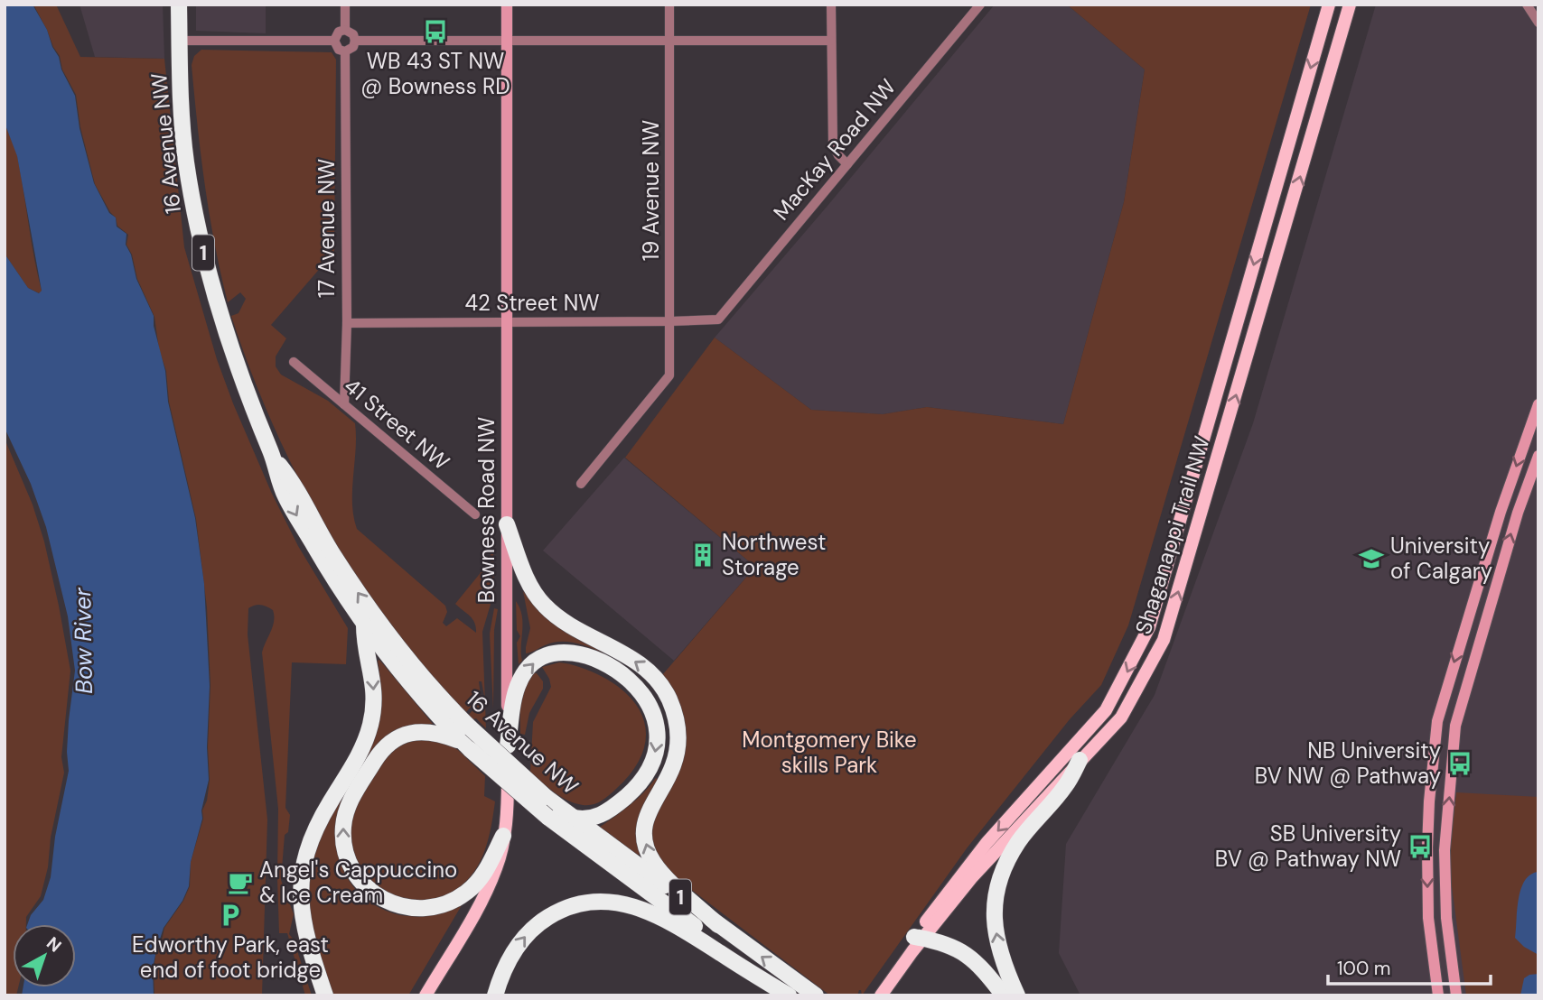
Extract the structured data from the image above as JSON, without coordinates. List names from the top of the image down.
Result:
{
  "streets": {
    "highway": ["16 Avenue NW", "1"],
    "main road": ["Bowness Road NW", "Shaganappi Trail NW"],
    "street": [
      "MacKay Road NW",
      "19 Avenue NW",
      "17 Avenue NW",
      "42 Street NW",
      "41 Street NW"
    ]
  },
  "crossings": [
    ["MacKay Road NW", "42 Street NW"],
    ["19 Avenue NW", "42 Street NW"],
    ["17 Avenue NW", "42 Street NW"],
    ["17 Avenue NW", "41 Street NW"],
    ["42 Street NW", "Bowness Road NW"]
  ],
  "water": ["Bow River"],
  "parks": ["Montgomery Bike skills Park"],
  "places": {
    "bus stop": ["WB 43 ST NW @ Bowness RD", "NB University BV NW @ Pathway", "SB University BV @ Pathway NW"],
    "building": ["Northwest Storage"],
    "school or university": ["University of Calgary"],
    "cafe": ["Angel's Cappuccino & Ice Cream"],
    "parking": ["Edworthy Park, east end of foot bridge"]
  },
  "scale_bar": "100 m",
  "north": "top right"
}
